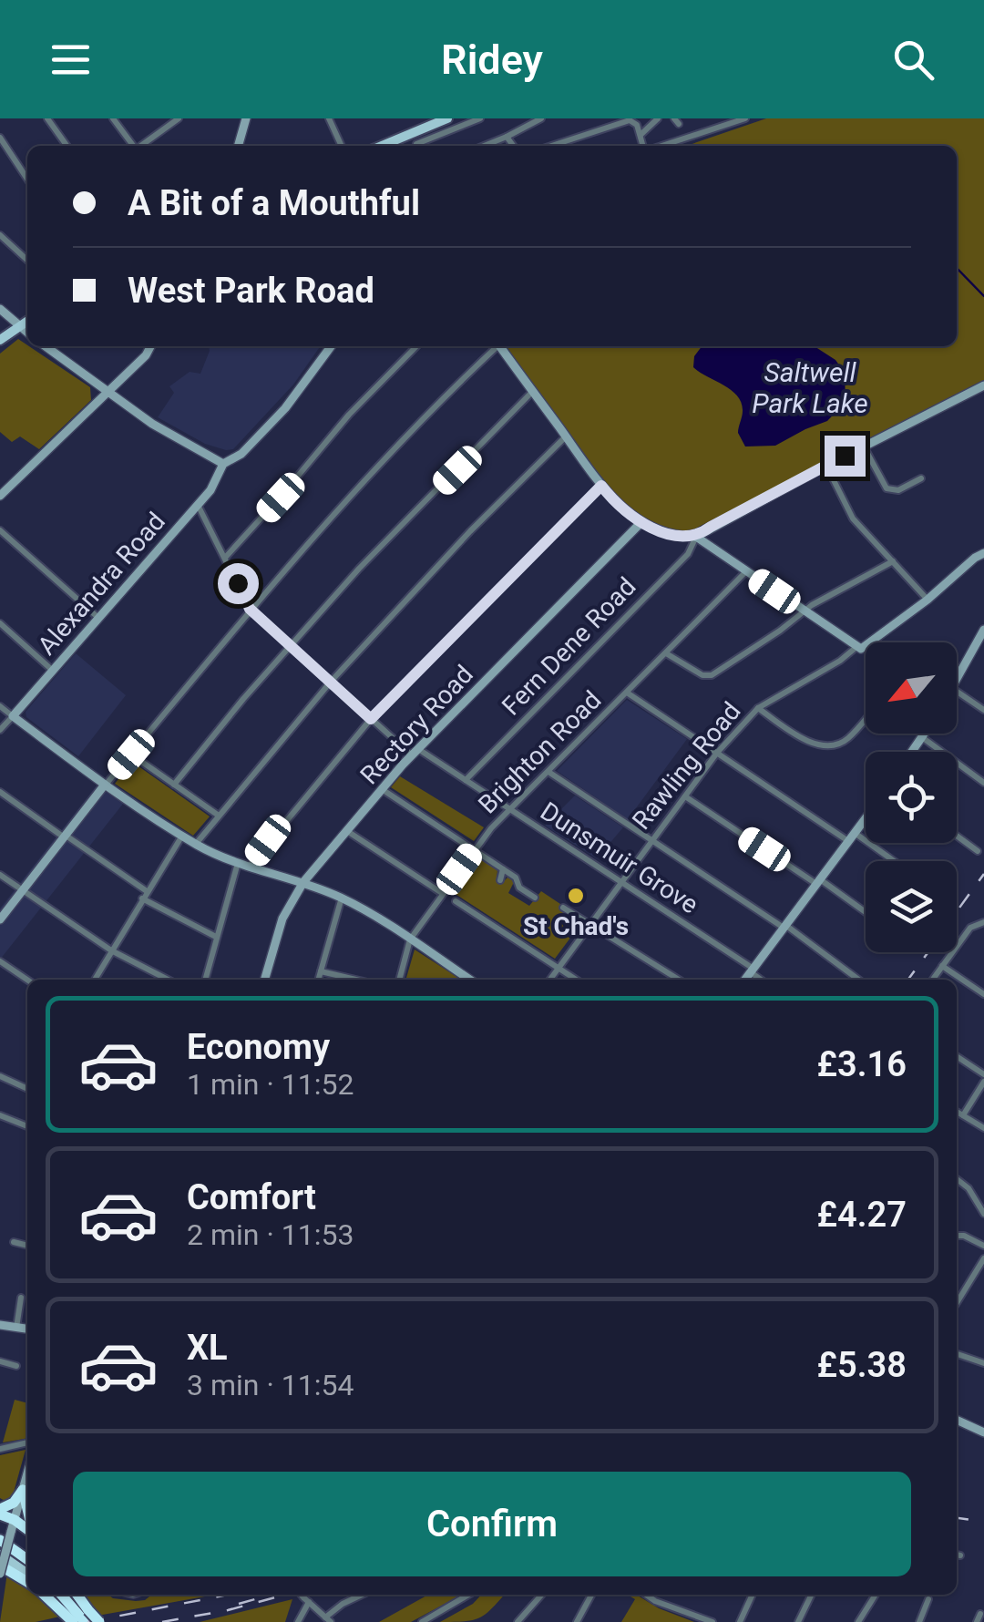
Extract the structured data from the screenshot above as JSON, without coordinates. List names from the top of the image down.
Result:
{
  "streets": {
    "street": [
      "Alexandra Road",
      "Fern Dene Road",
      "Rectory Road",
      "Brighton Road",
      "Rawling Road",
      "Dunsmuir Grove"
    ]
  },
  "crossings": [
    ["Fern Dene Road", "Dunsmuir Grove"],
    ["Rectory Road", "Dunsmuir Grove"],
    ["Brighton Road", "Dunsmuir Grove"],
    ["Rawling Road", "Dunsmuir Grove"]
  ],
  "water": ["Saltwell Park Lake"],
  "places": ["St Chad's"],
  "north": "bottom left",
  "page": {
    "header": "Ridey",
    "banner": ["A Bit of a Mouthful", "West Park Road"],
    "list": [
      {
        "name": "Economy",
        "note": "1 min · 11:52",
        "value": "£3.16"
      },
      {
        "name": "Comfort",
        "note": "2 min · 11:53",
        "value": "£4.27"
      },
      {
        "name": "XL",
        "note": "3 min · 11:54",
        "value": "£5.38"
      }
    ],
    "buttons": "Confirm"
  }
}
